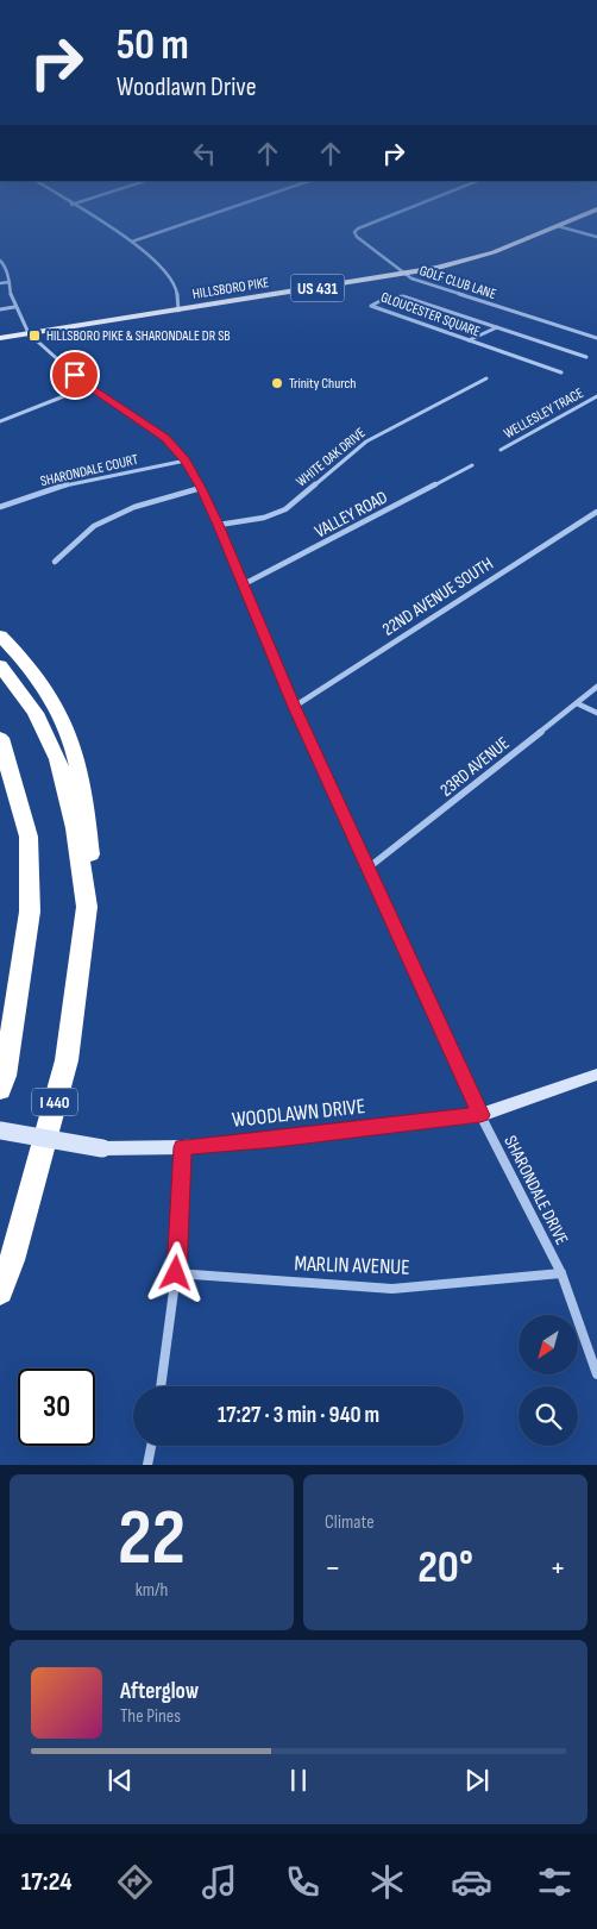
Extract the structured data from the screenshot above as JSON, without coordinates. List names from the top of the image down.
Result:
{
  "streets": {
    "highway": ["I 440"],
    "main road": ["HILLSBORO PIKE", "US 431", "WOODLAWN DRIVE"],
    "street": [
      "GOLF CLUB LANE",
      "GLOUCESTER SQUARE",
      "WELLESLEY TRACE",
      "WHITE OAK DRIVE",
      "SHARONDALE COURT",
      "VALLEY ROAD",
      "22ND AVENUE SOUTH",
      "23RD AVENUE",
      "SHARONDALE DRIVE",
      "MARLIN AVENUE"
    ]
  },
  "crossings": [
    ["GOLF CLUB LANE", "HILLSBORO PIKE"],
    ["HILLSBORO PIKE", "SHARONDALE DRIVE"],
    ["WHITE OAK DRIVE", "SHARONDALE DRIVE"],
    ["SHARONDALE COURT", "SHARONDALE DRIVE"],
    ["VALLEY ROAD", "SHARONDALE DRIVE"],
    ["22ND AVENUE SOUTH", "SHARONDALE DRIVE"],
    ["23RD AVENUE", "SHARONDALE DRIVE"],
    ["WOODLAWN DRIVE", "SHARONDALE DRIVE"],
    ["SHARONDALE DRIVE", "MARLIN AVENUE"]
  ],
  "places": {
    "transit": ["HILLSBORO PIKE & SHARONDALE DR SB"],
    "other": ["Trinity Church"]
  },
  "north": "bottom left",
  "page": {
    "turn": ["50 m", "Woodlawn Drive"],
    "limit": "30",
    "trip": "17:27 · 3 min · 940 m",
    "tile": [
      ["22", "km/h"],
      "Climate"
    ],
    "heat": ["−", "20°", "+"],
    "song": ["Afterglow", "The Pines"],
    "tabs": "17:24"
  }
}
